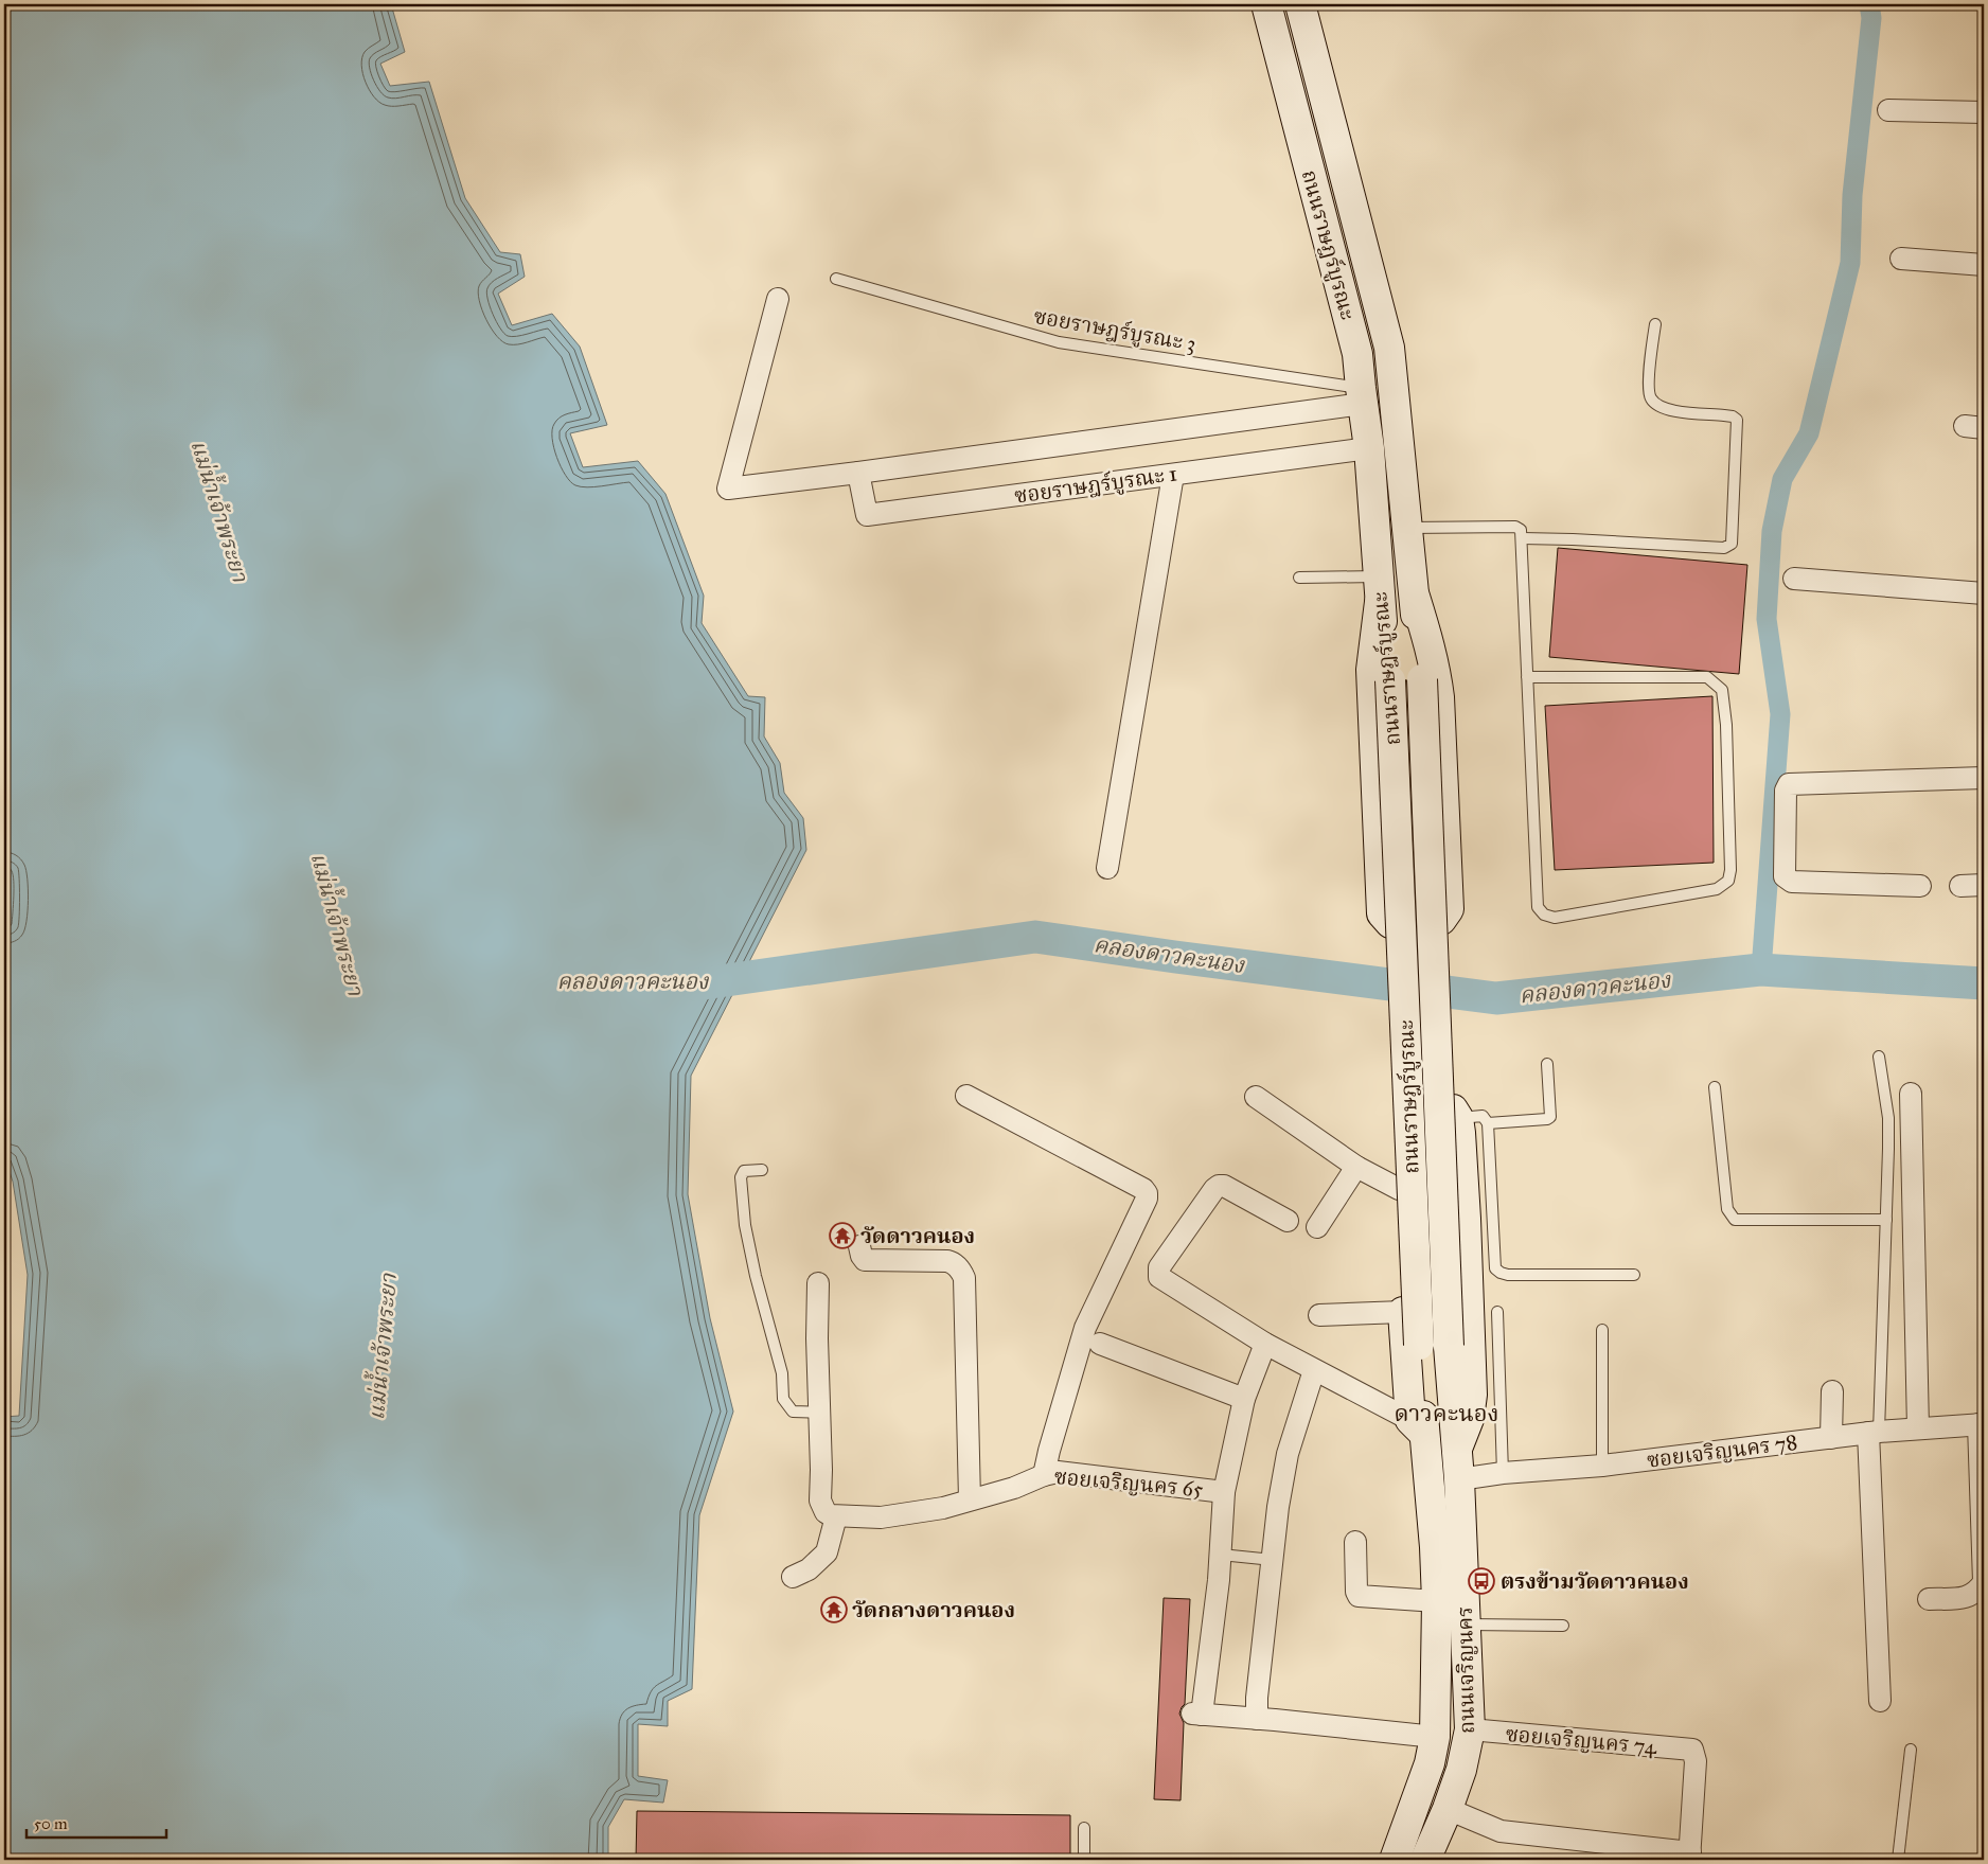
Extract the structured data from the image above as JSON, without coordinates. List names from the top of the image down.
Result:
{
  "streets": {
    "main road": ["ถนนราษฎร์บูรณะ", "ถนนเจริญนคร"],
    "street": [
      "ซอยราษฎร์บูรณะ 1",
      "ซอยเจริญนคร 78",
      "ซอยเจริญนคร 65",
      "ซอยเจริญนคร 74"
    ],
    "lane": ["ซอยราษฎร์บูรณะ 3"]
  },
  "crossings": [
    ["ถนนราษฎร์บูรณะ", "ซอยราษฎร์บูรณะ 3"],
    ["ถนนราษฎร์บูรณะ", "ซอยราษฎร์บูรณะ 1"],
    ["ถนนราษฎร์บูรณะ", "ถนนเจริญนคร"],
    ["ซอยราษฎร์บูรณะ 3", "ซอยราษฎร์บูรณะ 1"],
    ["ซอยเจริญนคร 78", "ถนนเจริญนคร"],
    ["ถนนเจริญนคร", "ซอยเจริญนคร 74"]
  ],
  "districts": ["ดาวคะนอง"],
  "water": ["แม่น้ำเจ้าพระยา", "คลองดาวคะนอง"],
  "places": {
    "temple": ["วัดดาวคนอง", "วัดกลางดาวคนอง"],
    "bus stop": ["ตรงข้ามวัดดาวคนอง"]
  },
  "scale_bar": "50 m"
}
